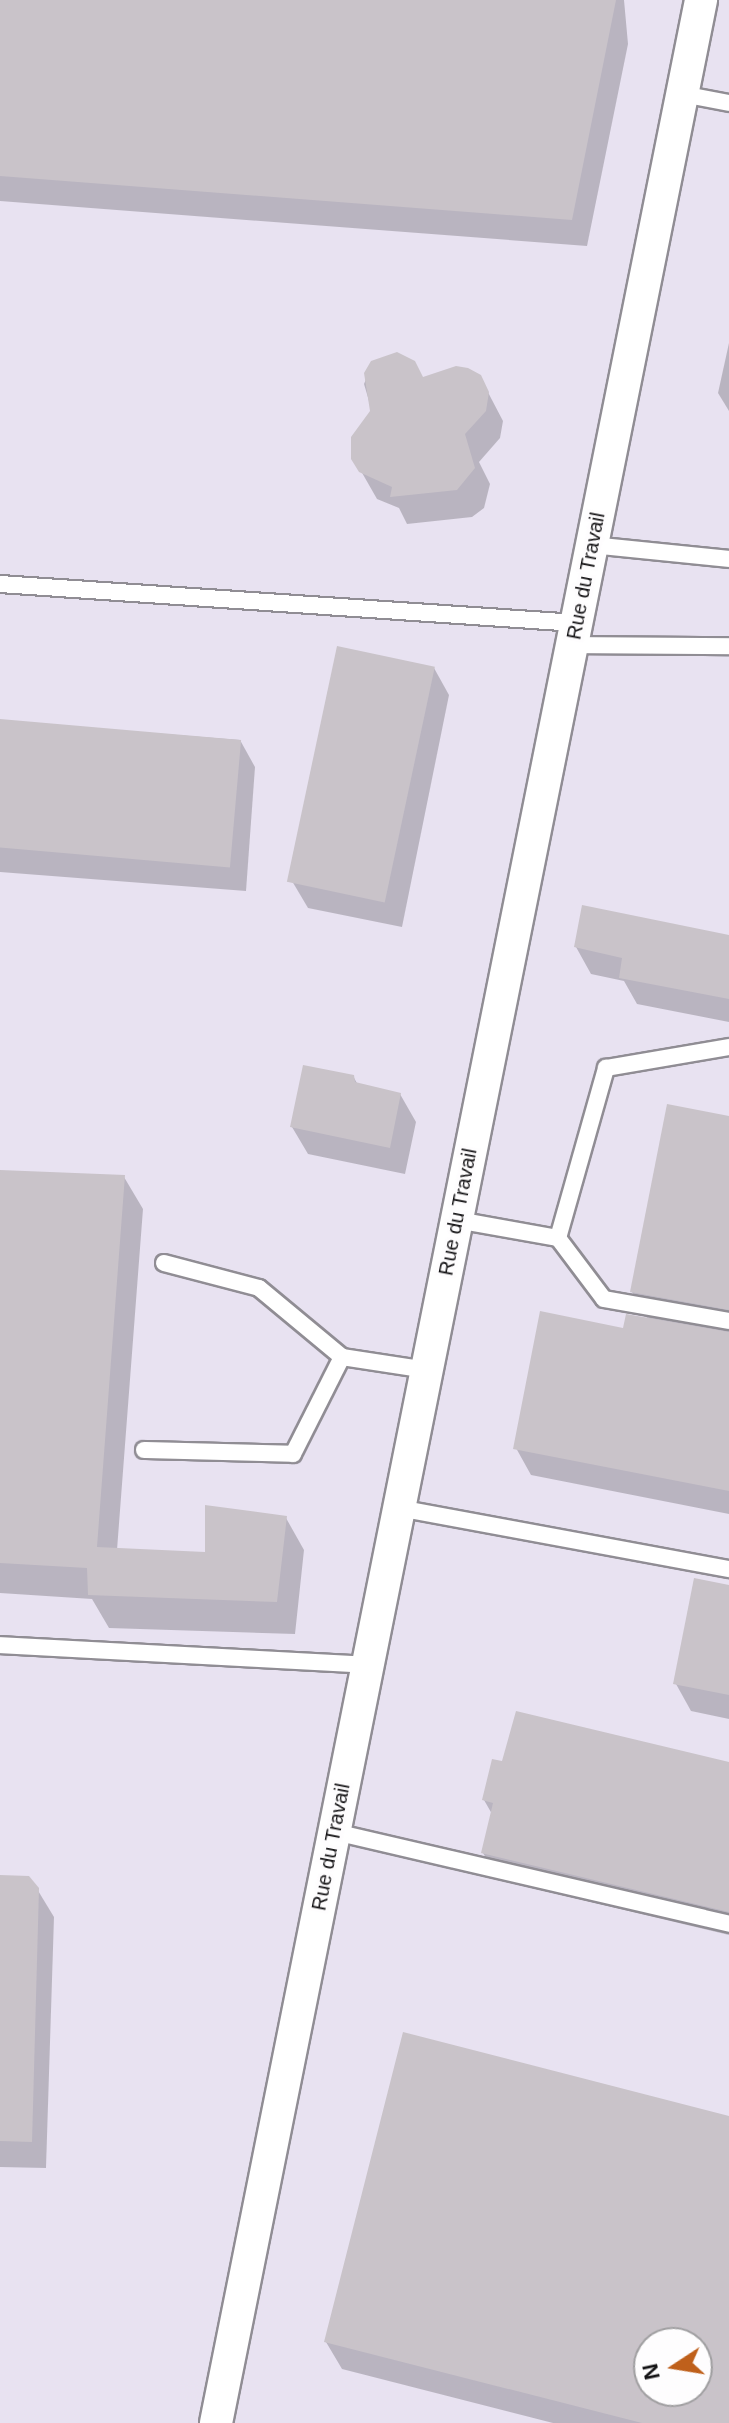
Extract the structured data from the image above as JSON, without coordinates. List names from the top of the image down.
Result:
{
  "streets": {
    "street": ["Rue du Travail"]
  },
  "north": "left"
}
